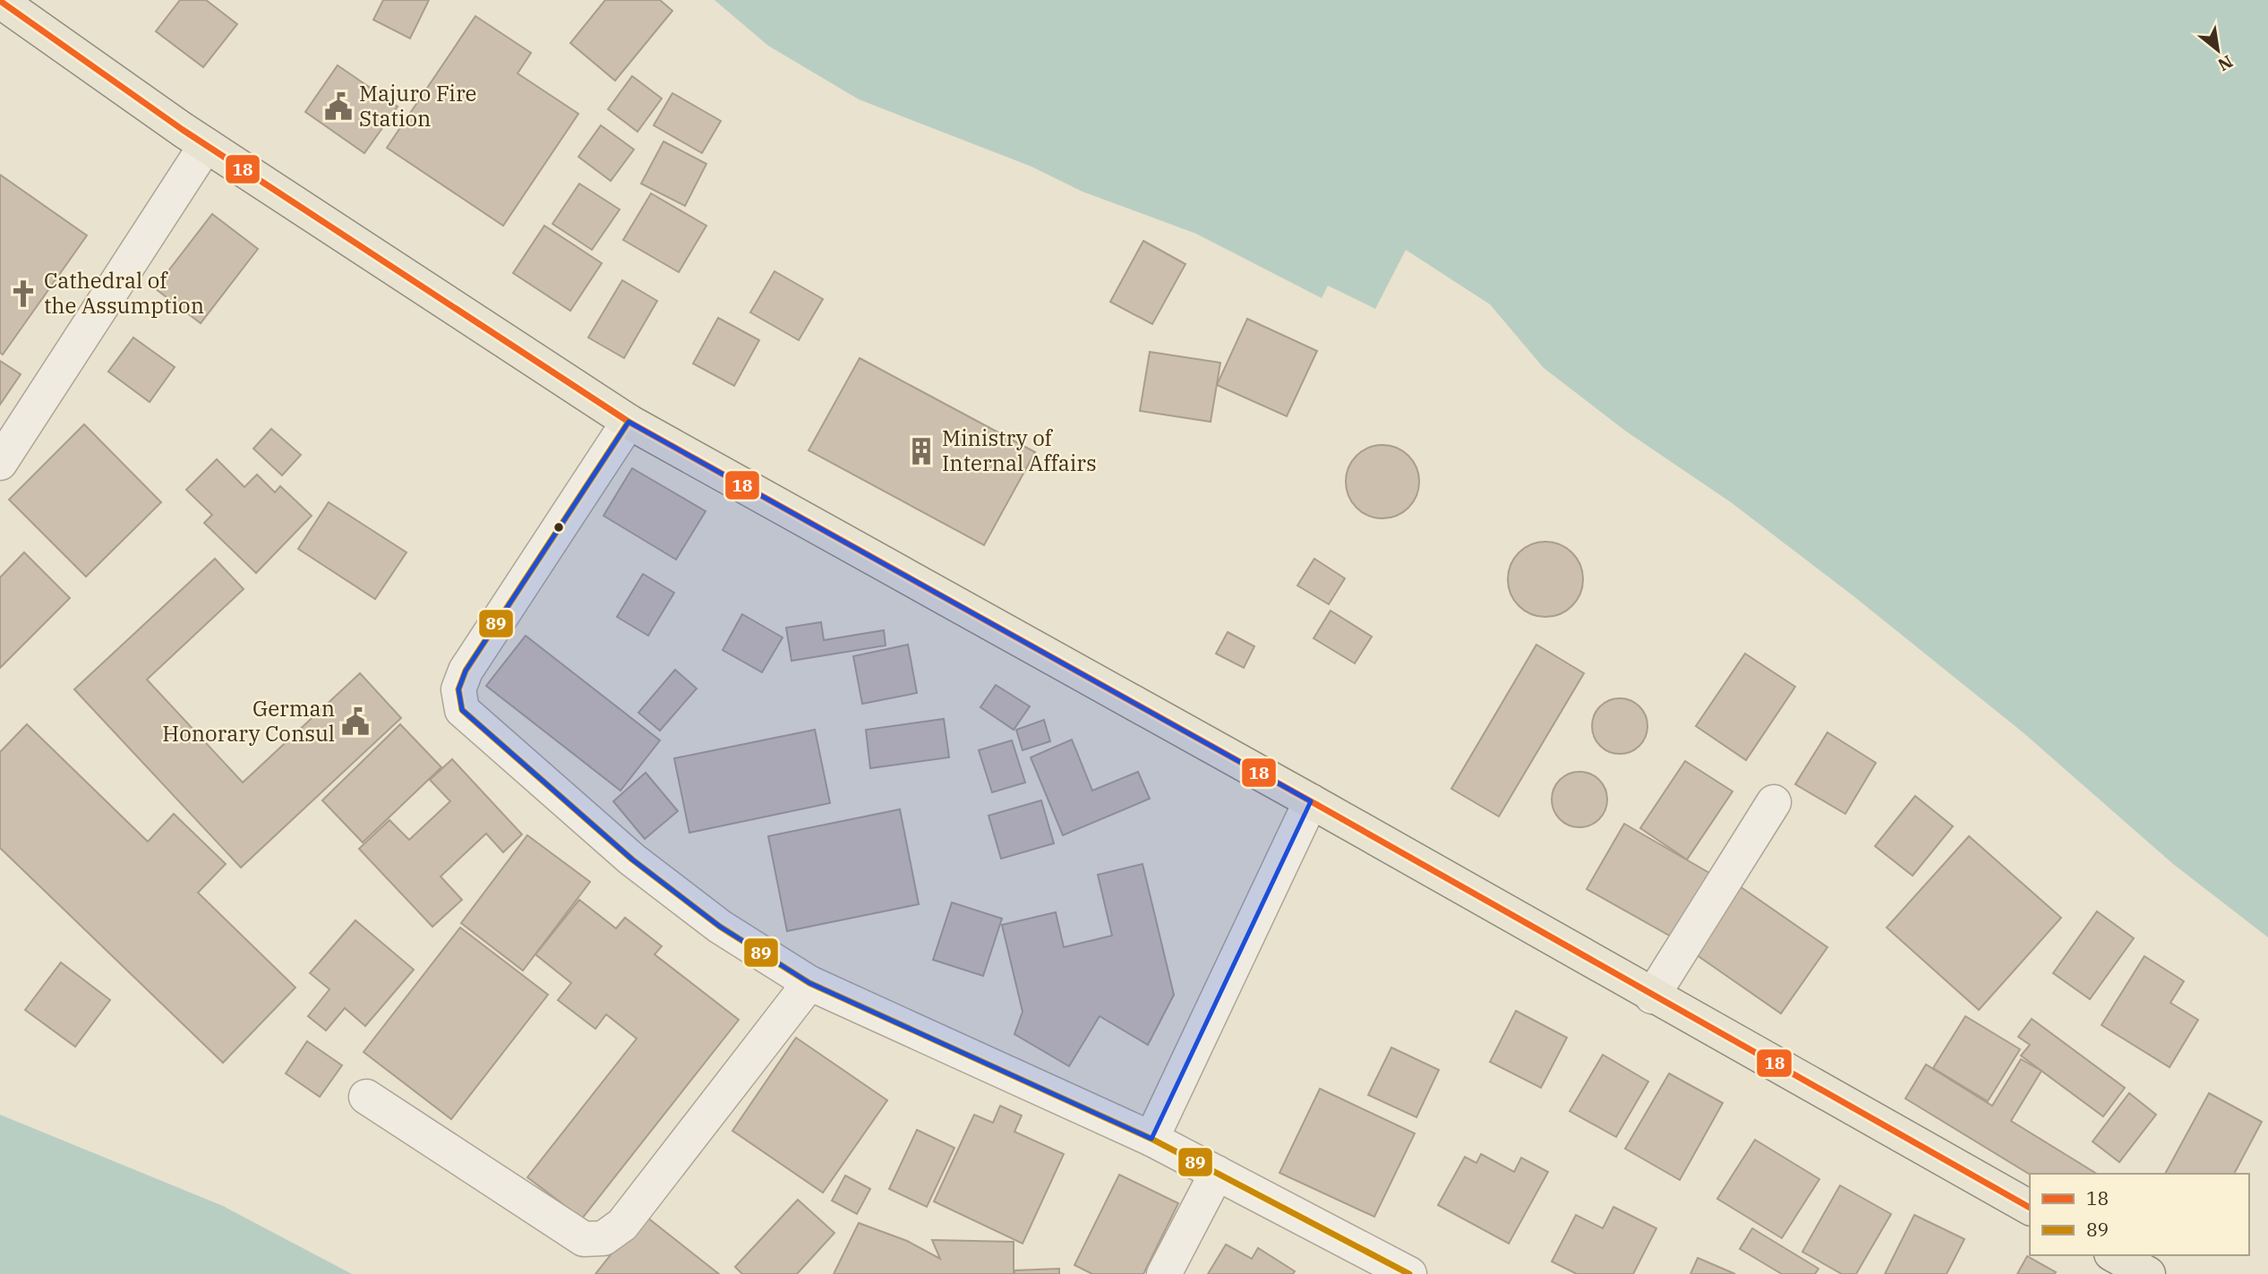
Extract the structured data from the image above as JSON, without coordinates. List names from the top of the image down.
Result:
{
  "places": {
    "public building": ["Majuro Fire Station", "German Honorary Consul"],
    "church": ["Cathedral of the Assumption"],
    "building": ["Ministry of Internal Affairs"]
  },
  "lines": ["transit line 18", "transit line 89"],
  "legend": ["18", "89"],
  "north": "bottom right"
}
